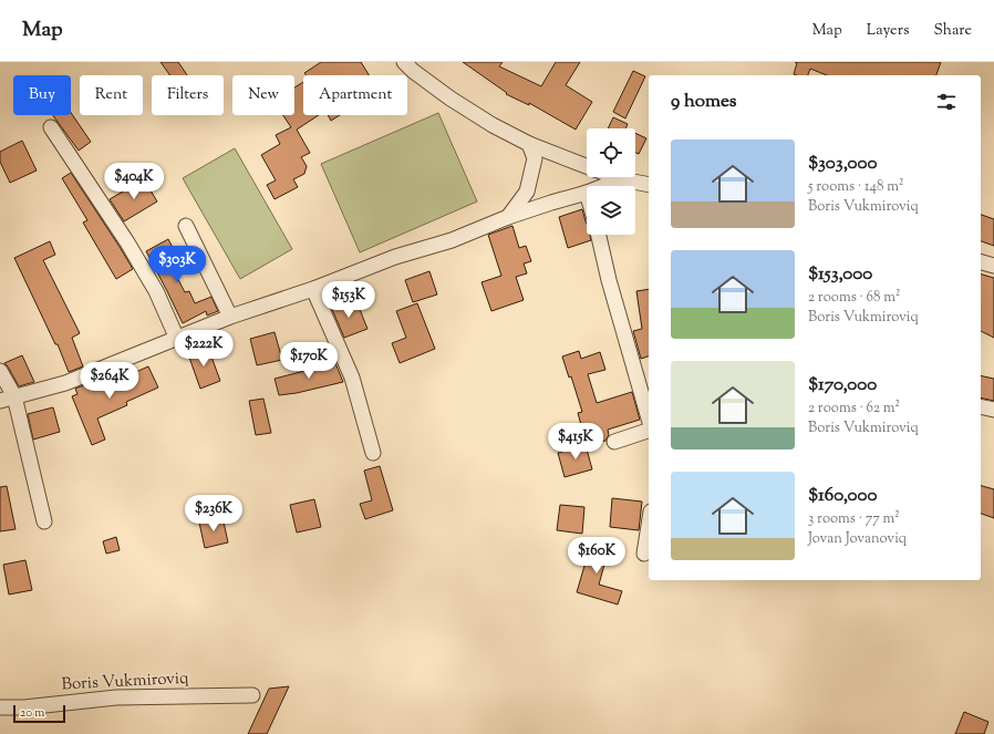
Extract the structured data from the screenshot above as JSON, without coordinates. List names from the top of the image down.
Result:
{
  "streets": {
    "street": ["Boris Vukmiroviq"]
  },
  "scale_bar": "20 m",
  "page": {
    "header": "Map",
    "nav": ["Map", "Layers", "Share"],
    "chip": [
      "Buy",
      "Rent",
      "Filters",
      "New",
      "Apartment"
    ],
    "heading": "9 homes",
    "list": [
      {
        "name": "$303,000",
        "note": "5 rooms · 148 m² · Boris Vukmiroviq"
      },
      {
        "name": "$153,000",
        "note": "2 rooms · 68 m² · Boris Vukmiroviq"
      },
      {
        "name": "$170,000",
        "note": "2 rooms · 62 m² · Boris Vukmiroviq"
      },
      {
        "name": "$160,000",
        "note": "3 rooms · 77 m² · Jovan Jovanoviq"
      }
    ],
    "price": [
      "$404K",
      "$303K",
      "$153K",
      "$222K",
      "$170K",
      "$264K",
      "$415K",
      "$236K",
      "$160K"
    ],
    "scale": "20 m"
  }
}
